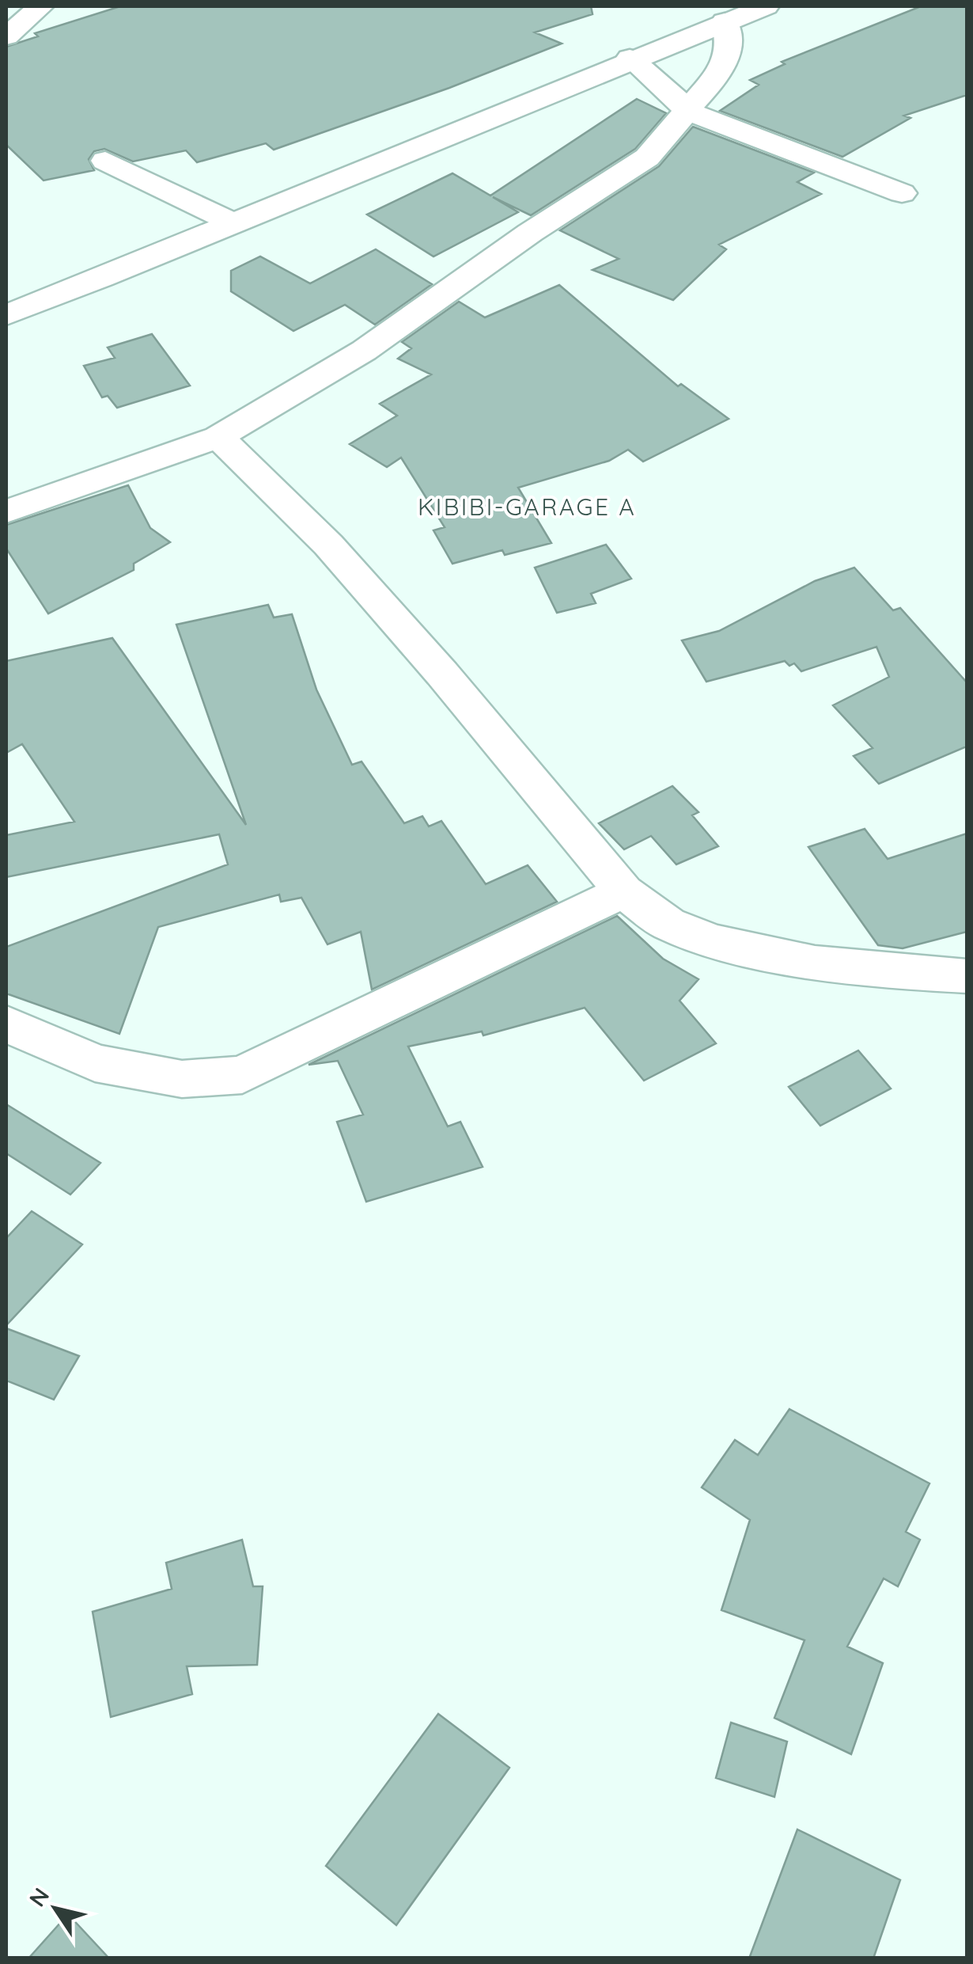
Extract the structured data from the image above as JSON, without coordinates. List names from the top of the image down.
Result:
{
  "districts": ["KIBIBI-GARAGE A"],
  "north": "top left"
}
